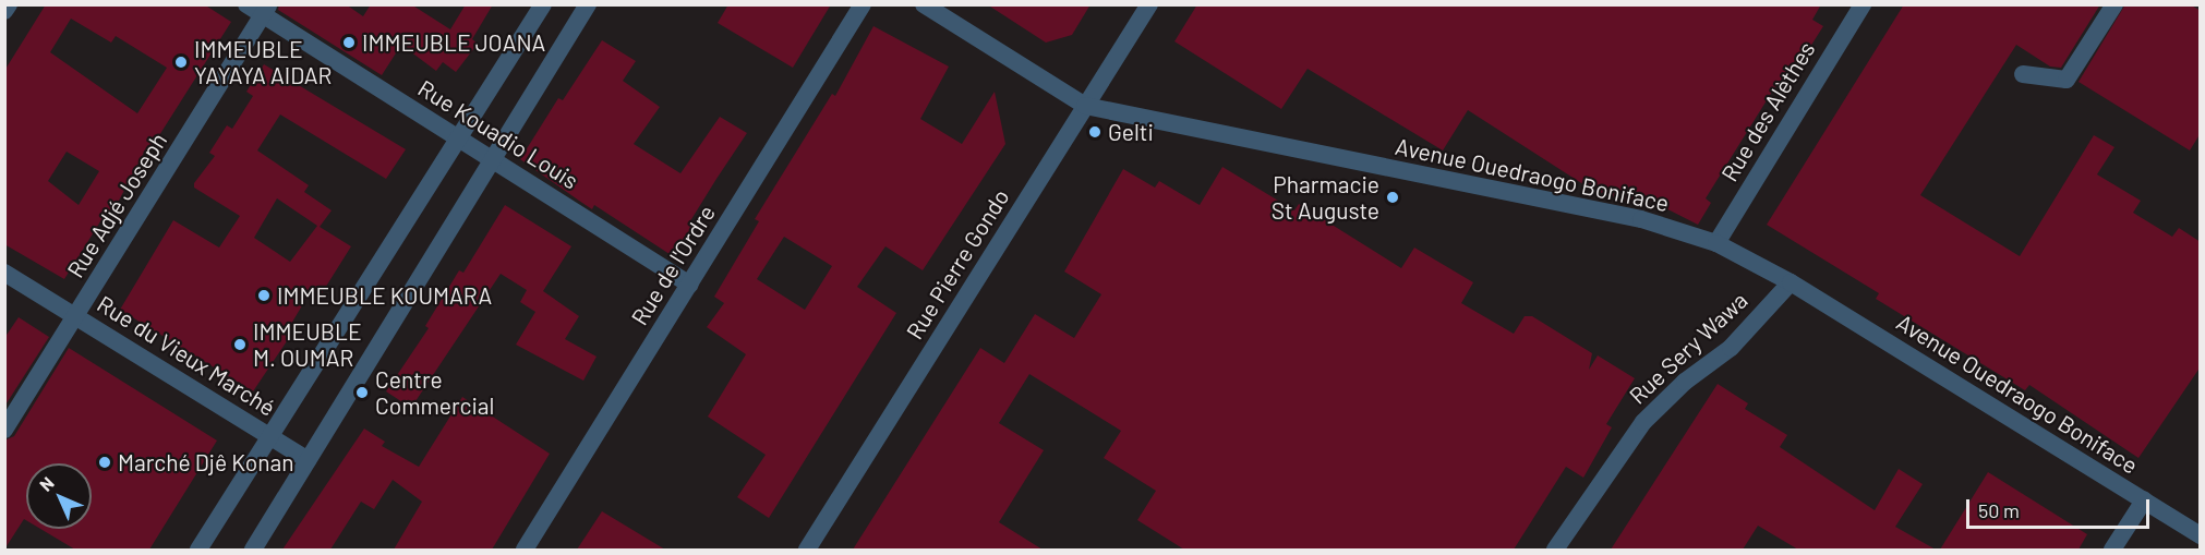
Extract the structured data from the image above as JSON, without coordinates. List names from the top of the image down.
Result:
{
  "streets": {
    "street": [
      "Rue des Alèthes",
      "Rue Kouadio Louis",
      "Avenue Ouedraogo Boniface",
      "Rue Adjé Joseph",
      "Rue Pierre Gondo",
      "Rue de l'Ordre",
      "Rue Sery Wawa",
      "Rue du Vieux Marché"
    ]
  },
  "crossings": [
    ["Rue des Alèthes", "Avenue Ouedraogo Boniface"],
    ["Rue Kouadio Louis", "Rue Adjé Joseph"],
    ["Rue Kouadio Louis", "Rue de l'Ordre"],
    ["Avenue Ouedraogo Boniface", "Rue Pierre Gondo"],
    ["Avenue Ouedraogo Boniface", "Rue Sery Wawa"],
    ["Rue Adjé Joseph", "Rue du Vieux Marché"]
  ],
  "places": [
    "IMMEUBLE JOANA",
    "IMMEUBLE YAYAYA AIDAR",
    "Gelti",
    "Pharmacie St Auguste",
    "IMMEUBLE KOUMARA",
    "IMMEUBLE M. OUMAR",
    "Centre Commercial",
    "Marché Djê Konan"
  ],
  "scale_bar": "50 m",
  "north": "top left"
}
